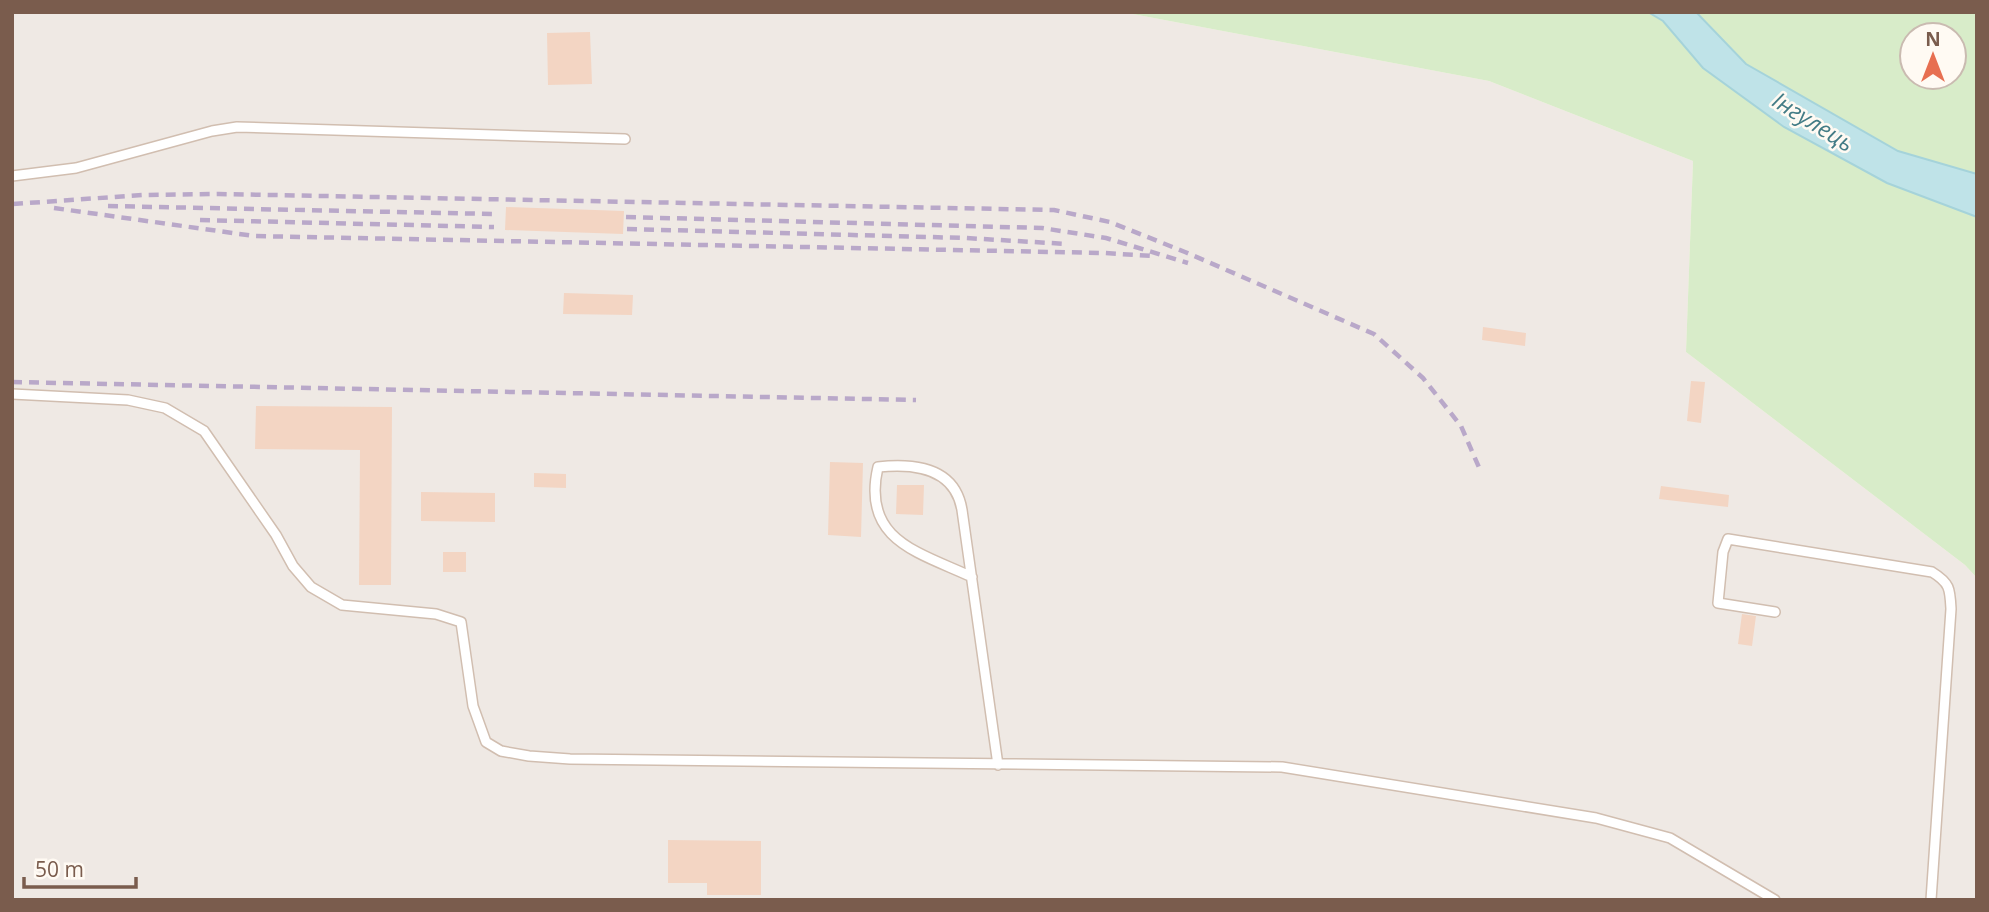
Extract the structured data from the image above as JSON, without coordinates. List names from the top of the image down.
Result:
{
  "water": ["Інгулець"],
  "scale_bar": "50 m",
  "north": "top"
}
